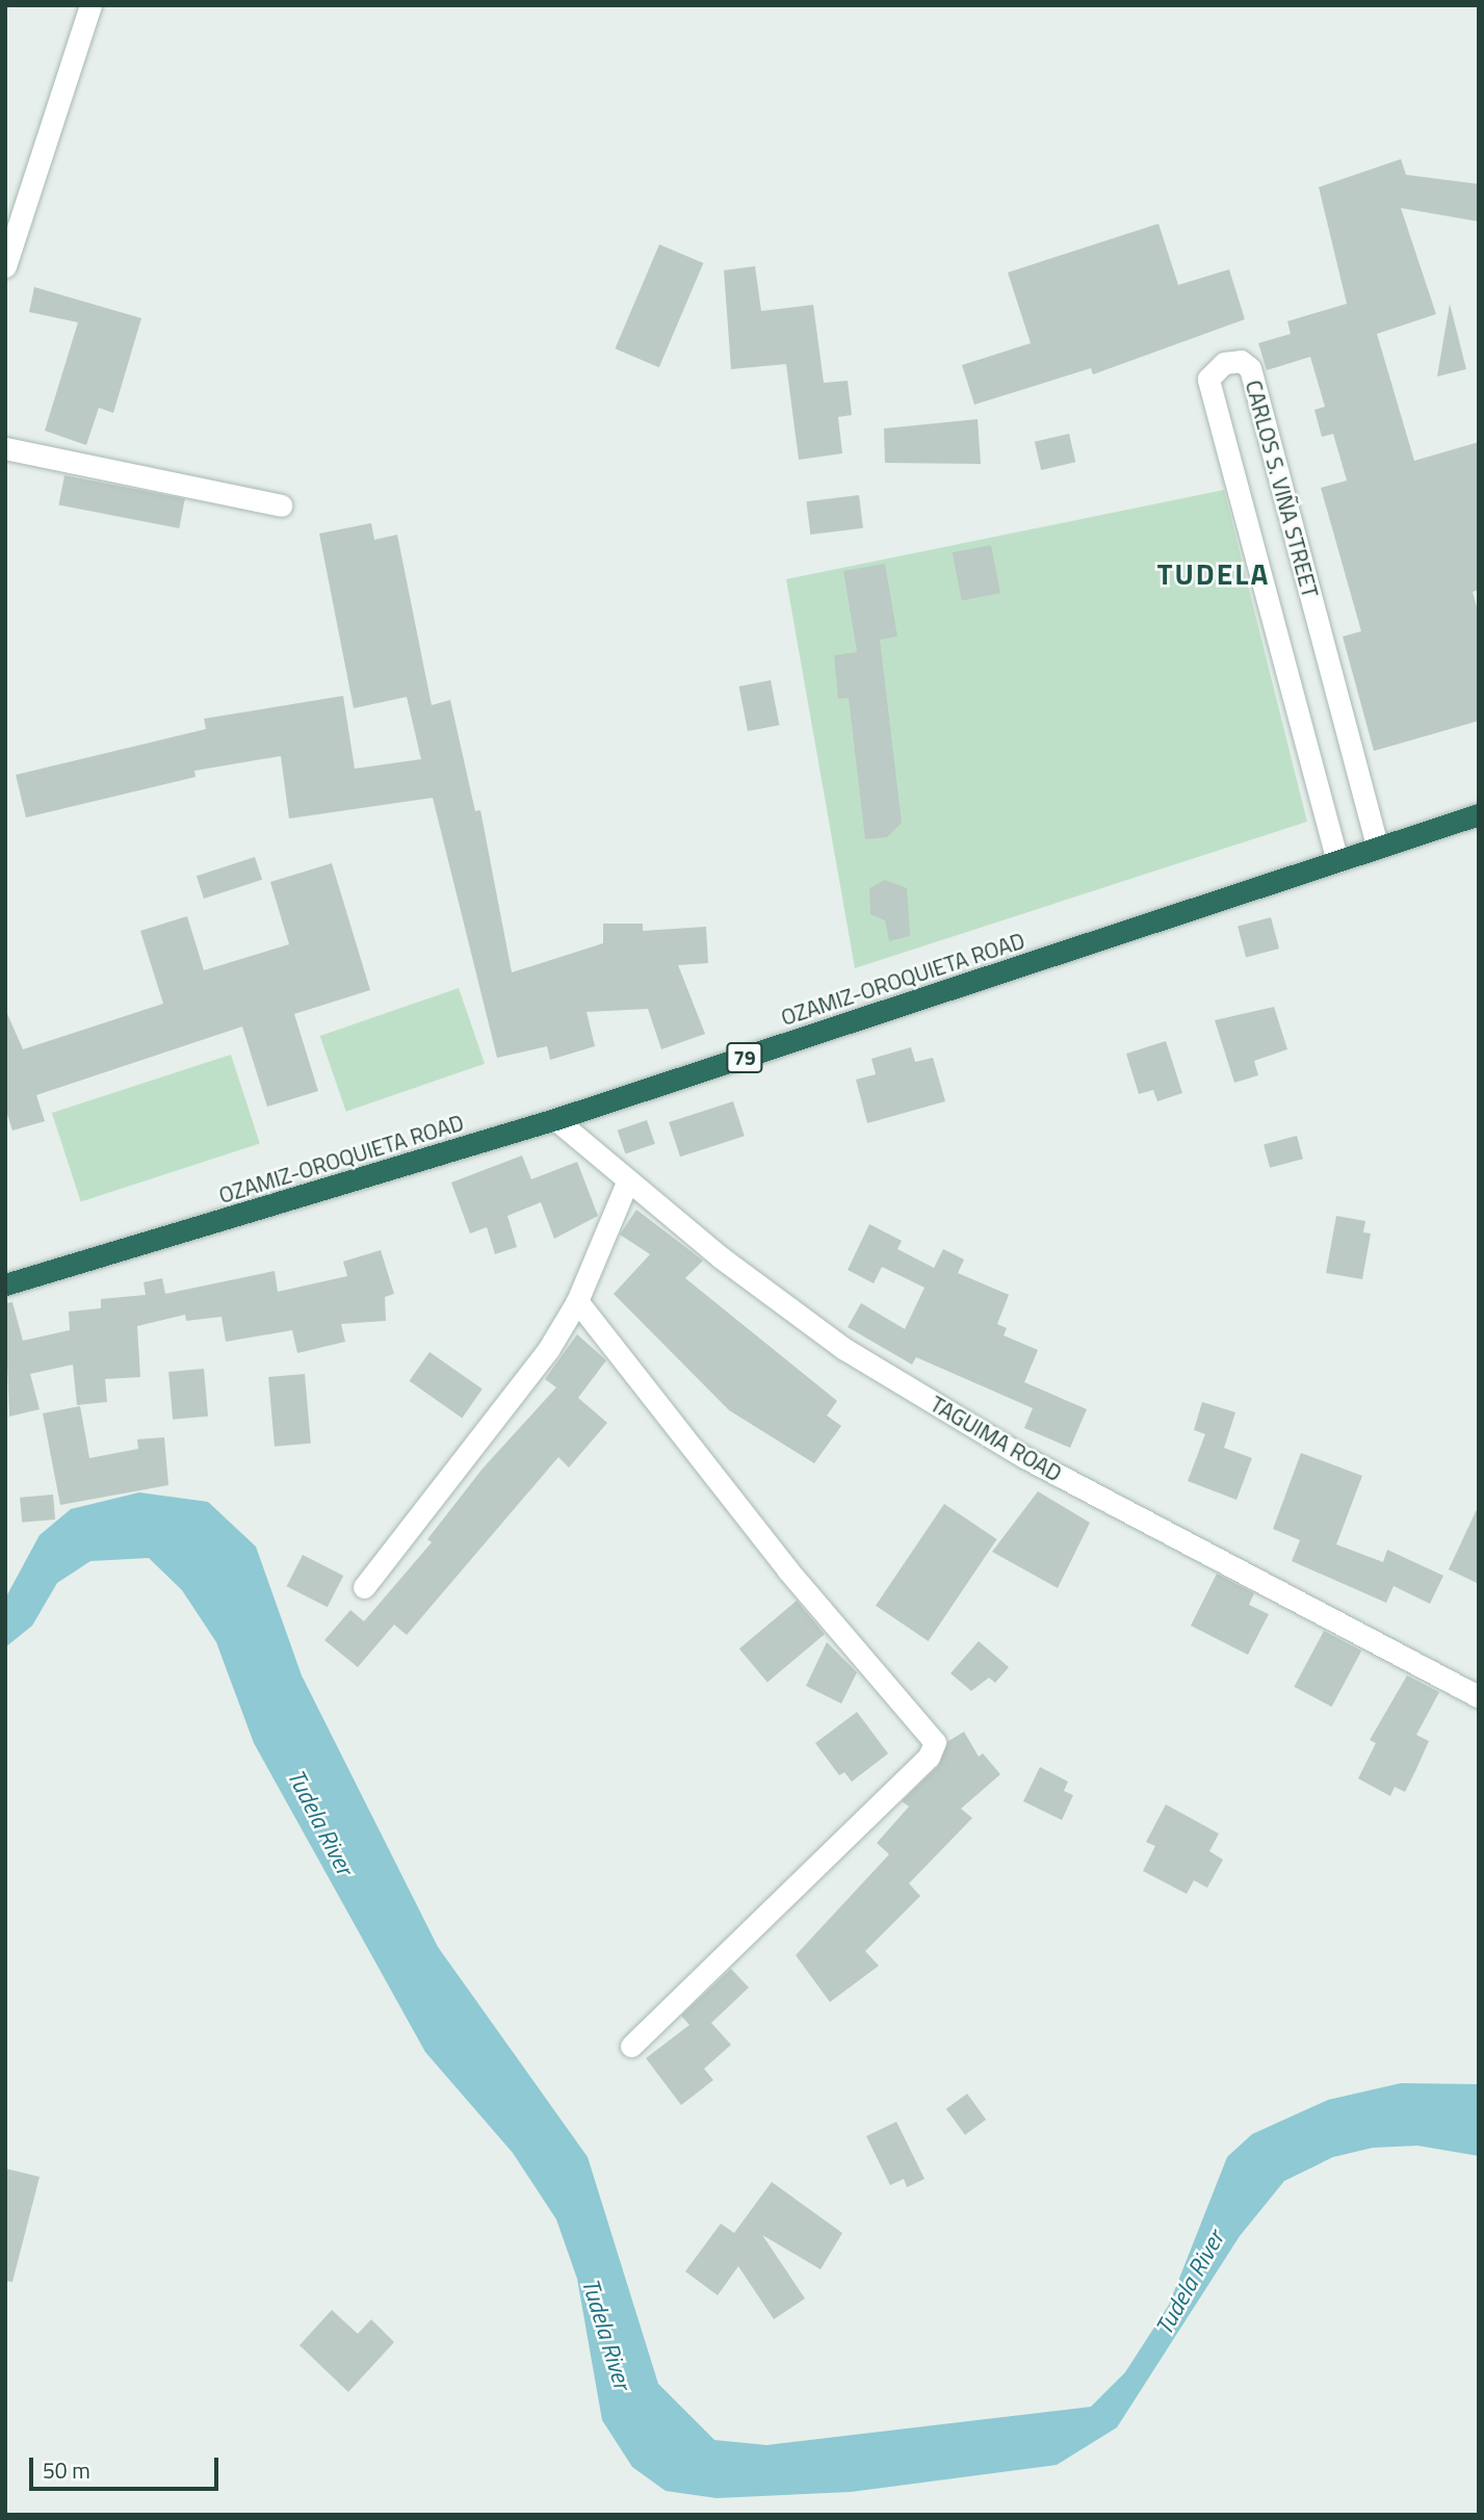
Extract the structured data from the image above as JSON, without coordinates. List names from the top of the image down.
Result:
{
  "streets": {
    "highway": ["OZAMIZ-OROQUIETA ROAD", "79"],
    "street": ["CARLOS S. VIÑA STREET", "TAGUIMA ROAD"]
  },
  "crossings": [
    ["CARLOS S. VIÑA STREET", "OZAMIZ-OROQUIETA ROAD"],
    ["OZAMIZ-OROQUIETA ROAD", "TAGUIMA ROAD"]
  ],
  "districts": ["TUDELA"],
  "water": ["Tudela River"],
  "scale_bar": "50 m"
}
